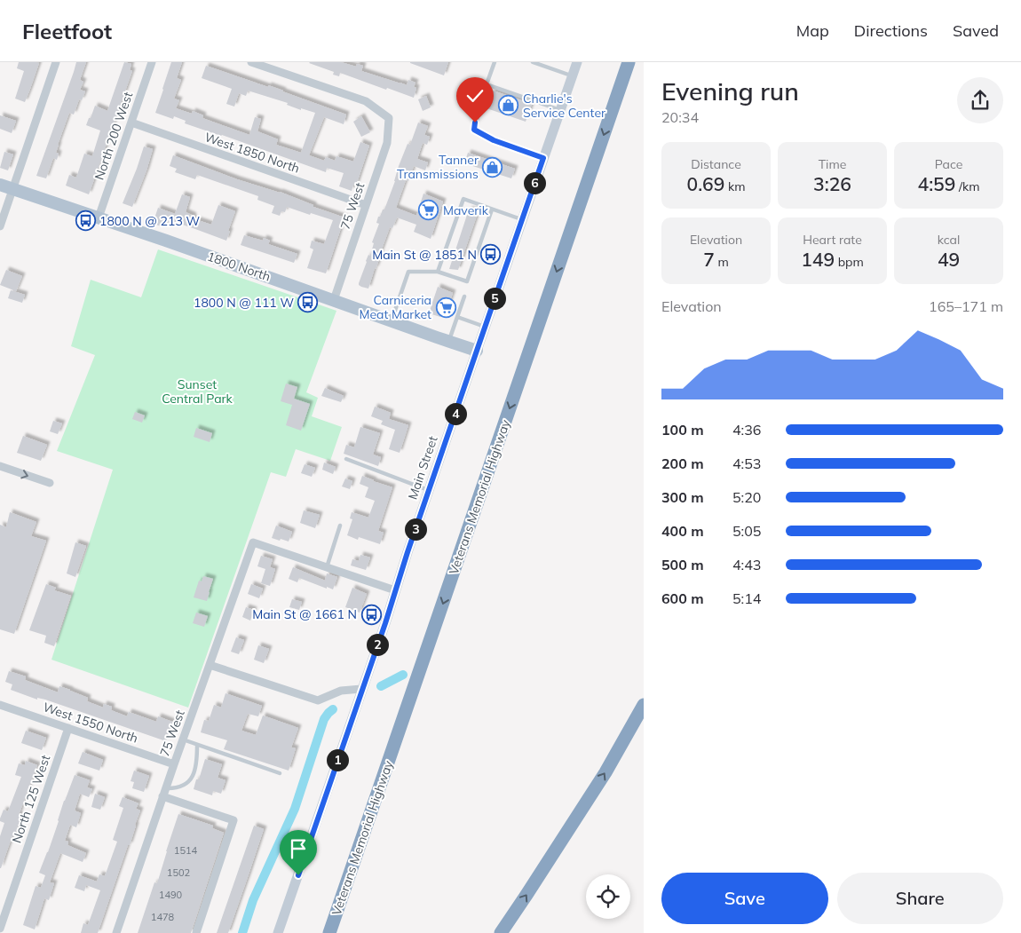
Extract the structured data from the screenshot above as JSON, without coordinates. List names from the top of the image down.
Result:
{
  "streets": {
    "highway": ["Veterans Memorial Highway"],
    "main road": ["1800 North", "Main Street"],
    "street": [
      "North 200 West",
      "West 1850 North",
      "75 West",
      "West 1550 North",
      "North 125 West"
    ]
  },
  "crossings": [
    ["North 200 West", "West 1850 North"],
    ["North 200 West", "1800 North"],
    ["West 1850 North", "75 West"],
    ["75 West", "1800 North"],
    ["75 West", "West 1550 North"],
    ["1800 North", "Main Street"],
    ["West 1550 North", "North 125 West"]
  ],
  "one_way": ["Veterans Memorial Highway"],
  "parks": ["Sunset Central Park"],
  "places": {
    "shop": ["Charlie's Service Center", "Tanner Transmissions"],
    "supermarket": ["Maverik", "Carniceria Meat Market"],
    "bus stop": [
      "1800 N @ 213 W",
      "Main St @ 1851 N",
      "1800 N @ 111 W",
      "Main St @ 1661 N"
    ]
  },
  "house_numbers": [
    "1514",
    "1502",
    "1490",
    "1478"
  ],
  "page": {
    "header": "Fleetfoot",
    "nav": ["Map", "Directions", "Saved"],
    "heading": ["Evening run", "20:34"],
    "stats": [
      ["Distance", "0.69 km"],
      ["Time", "3:26"],
      ["Pace", "4:59 /km"],
      ["Elevation", "7 m"],
      ["Heart rate", "149 bpm"],
      ["kcal", "49"]
    ],
    "pins": [
      "6",
      "5",
      "4",
      "3",
      "2",
      "1"
    ],
    "chart": ["Elevation", "165–171 m"],
    "list": [
      {
        "name": "100 m",
        "note": "4:36"
      },
      {
        "name": "200 m",
        "note": "4:53"
      },
      {
        "name": "300 m",
        "note": "5:20"
      },
      {
        "name": "400 m",
        "note": "5:05"
      },
      {
        "name": "500 m",
        "note": "4:43"
      },
      {
        "name": "600 m",
        "note": "5:14"
      }
    ],
    "buttons": ["Save", "Share"]
  }
}
